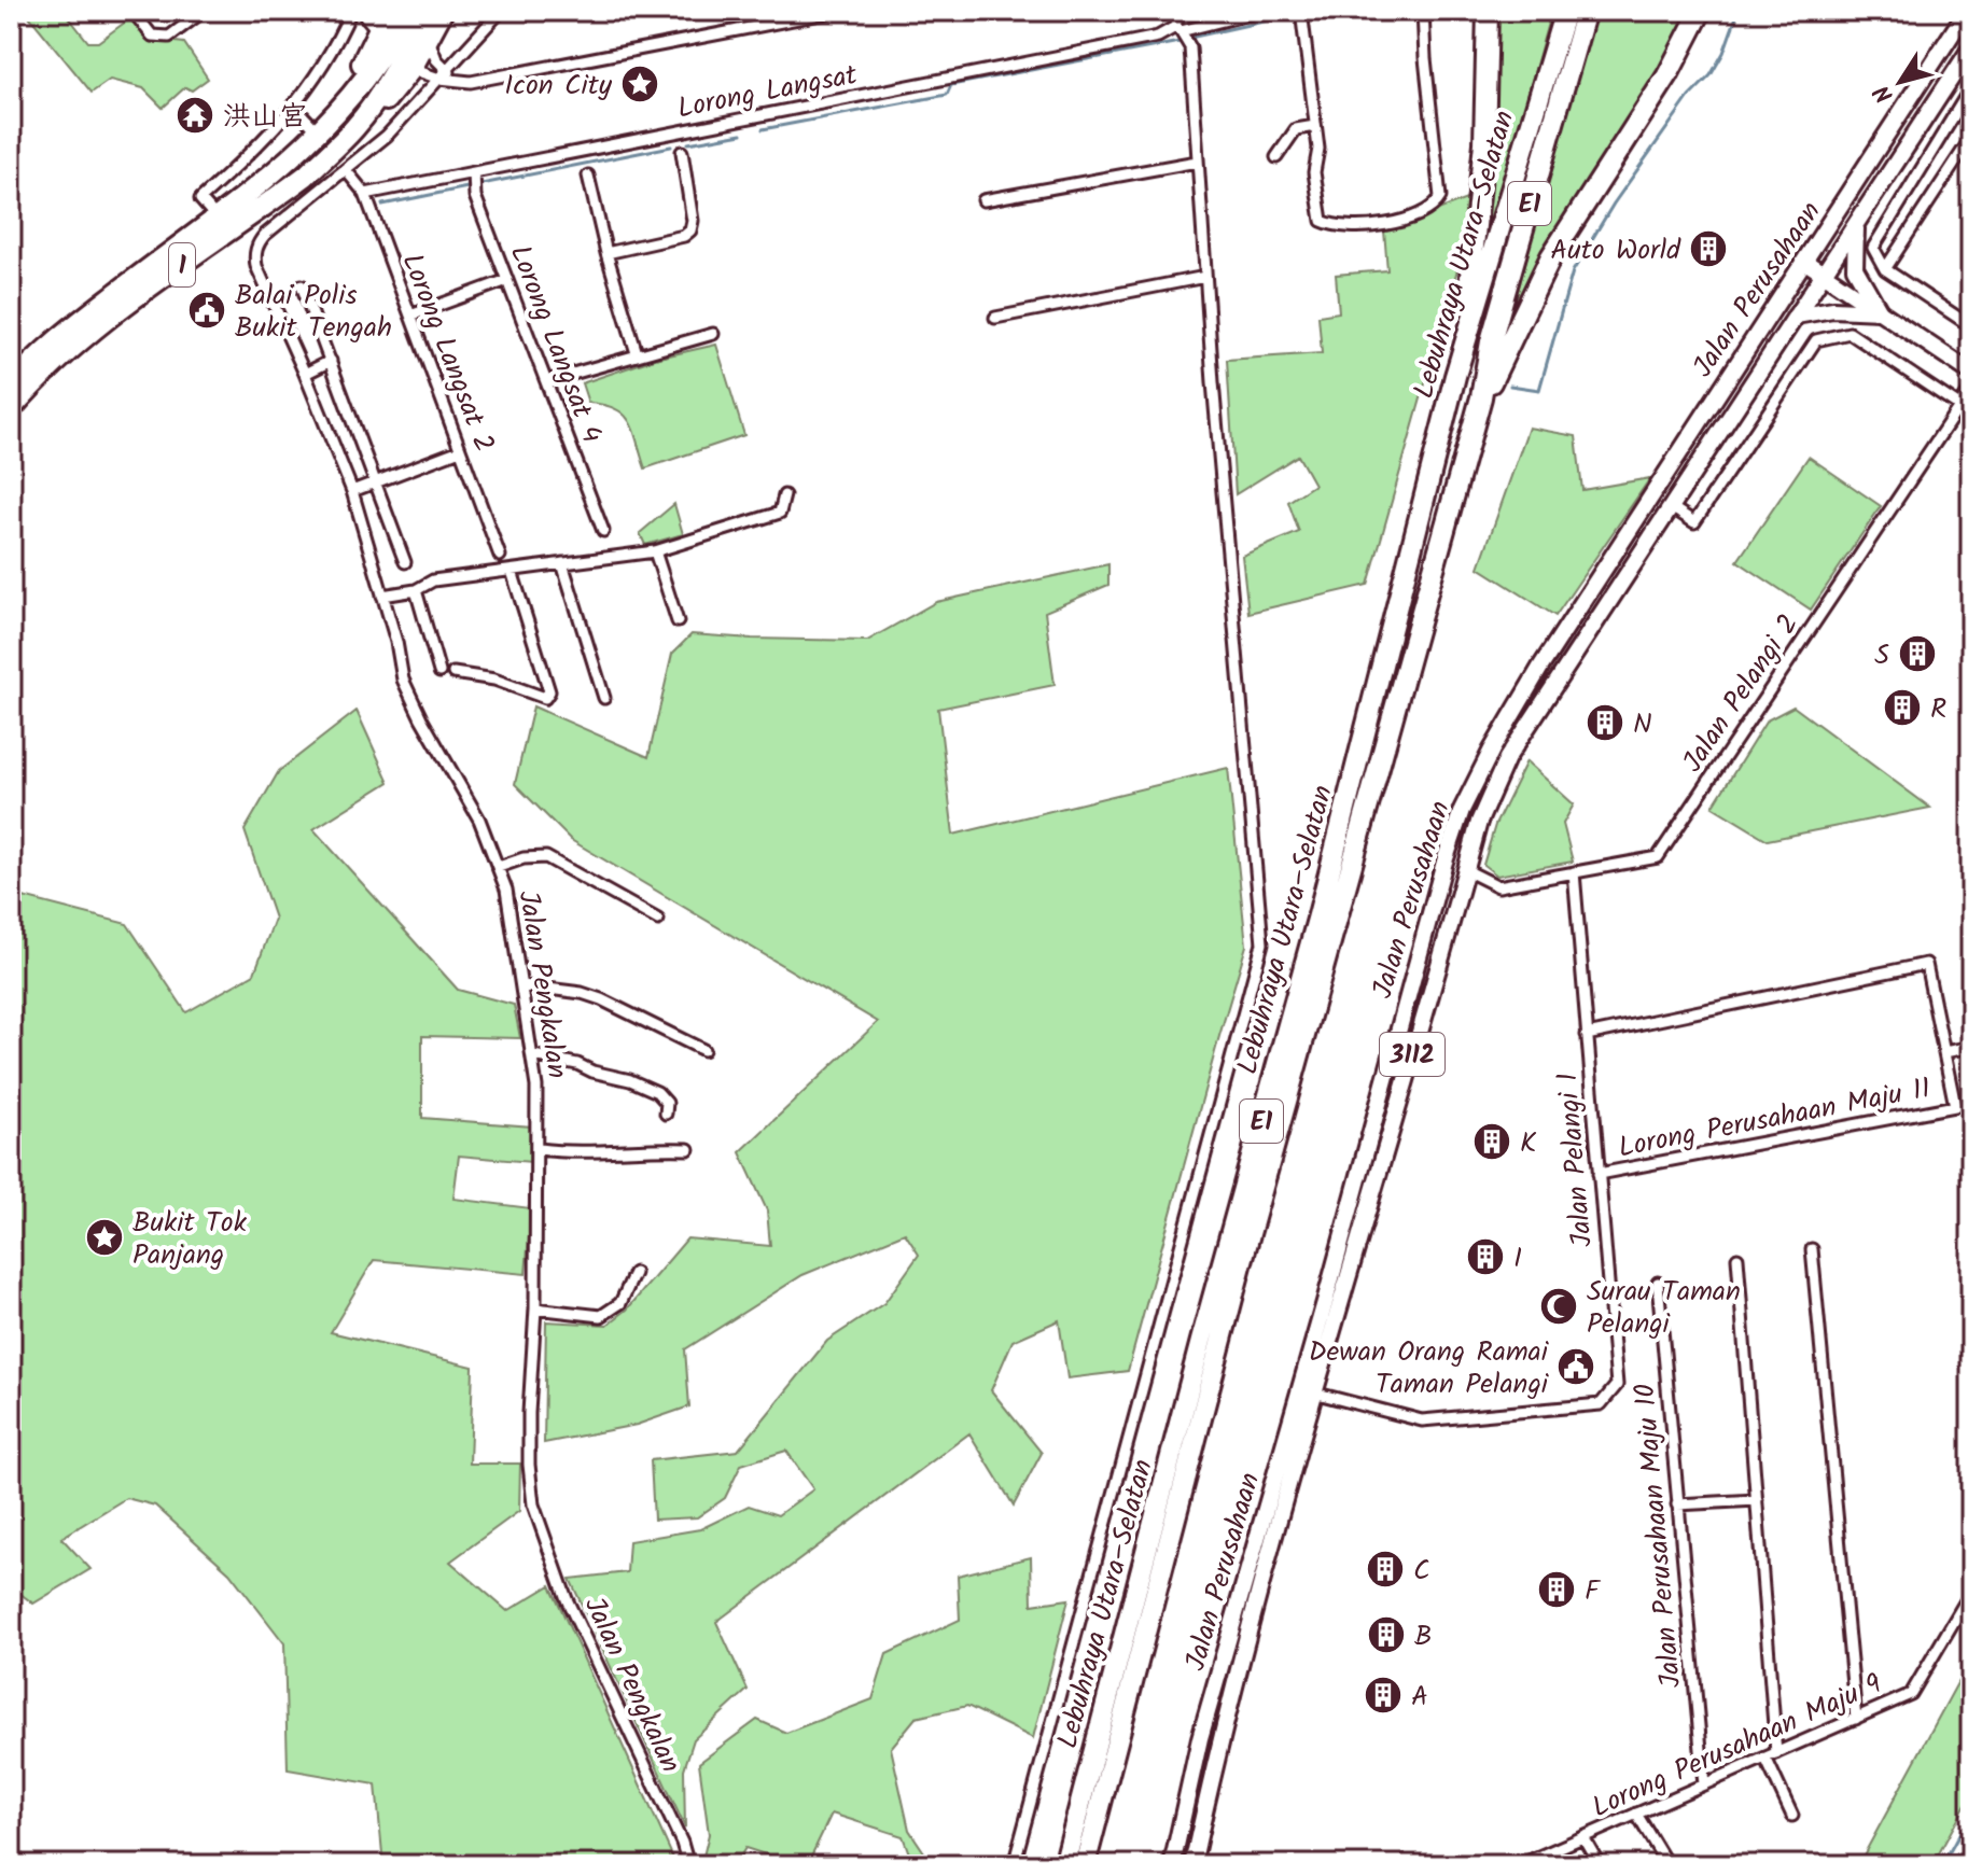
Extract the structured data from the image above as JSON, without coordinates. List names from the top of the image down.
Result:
{
  "streets": {
    "highway": ["E1", "Lebuhraya Utara–Selatan", "1"],
    "main road": ["Jalan Perusahaan", "3112"],
    "street": [
      "Lorong Langsat",
      "Lorong Langsat 4",
      "Lorong Langsat 2",
      "Jalan Pelangi 2",
      "Jalan Pengkalan",
      "Lorong Perusahaan Maju 11",
      "Jalan Pelangi 1",
      "Jalan Perusahaan Maju 10",
      "Lorong Perusahaan Maju 9"
    ]
  },
  "crossings": [
    ["Lorong Langsat", "Lorong Langsat 4"],
    ["Lorong Langsat", "Lorong Langsat 2"],
    ["Jalan Perusahaan", "Jalan Pelangi 2"],
    ["Jalan Perusahaan", "Jalan Pelangi 1"],
    ["Lorong Langsat 2", "Jalan Pengkalan"],
    ["Jalan Pelangi 2", "Jalan Pelangi 1"],
    ["Lorong Perusahaan Maju 11", "Jalan Pelangi 1"],
    ["Jalan Perusahaan Maju 10", "Lorong Perusahaan Maju 9"]
  ],
  "places": {
    "place": ["Icon City", "Bukit Tok Panjang"],
    "temple": ["洪山宫"],
    "building": [
      "Auto World",
      "S",
      "R",
      "N",
      "K",
      "I",
      "C",
      "F",
      "B",
      "A"
    ],
    "public building": ["Balai Polis Bukit Tengah", "Dewan Orang Ramai Taman Pelangi"],
    "mosque": ["Surau Taman Pelangi"]
  },
  "north": "bottom left"
}
